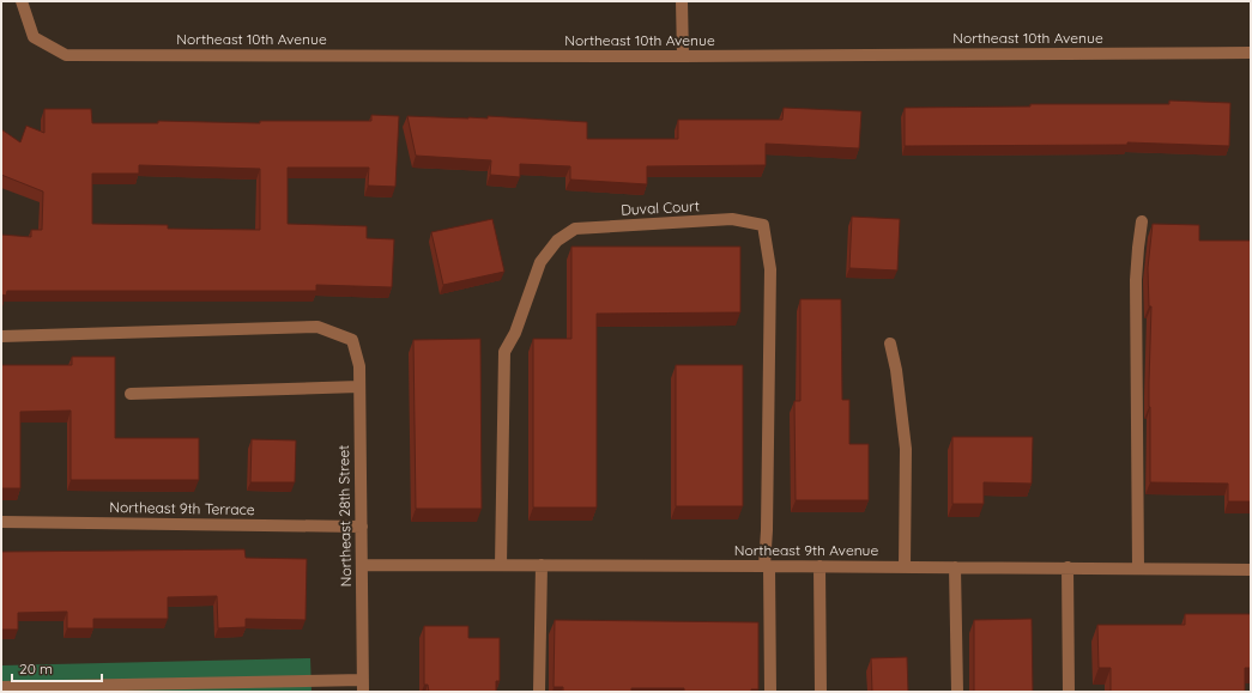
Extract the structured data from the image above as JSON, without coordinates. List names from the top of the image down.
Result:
{
  "streets": {
    "street": [
      "Northeast 10th Avenue",
      "Duval Court",
      "Northeast 9th Terrace",
      "Northeast 28th Street",
      "Northeast 9th Avenue"
    ]
  },
  "crossings": [
    ["Duval Court", "Northeast 9th Avenue"],
    ["Northeast 9th Terrace", "Northeast 28th Street"],
    ["Northeast 28th Street", "Northeast 9th Avenue"]
  ],
  "scale_bar": "20 m"
}
